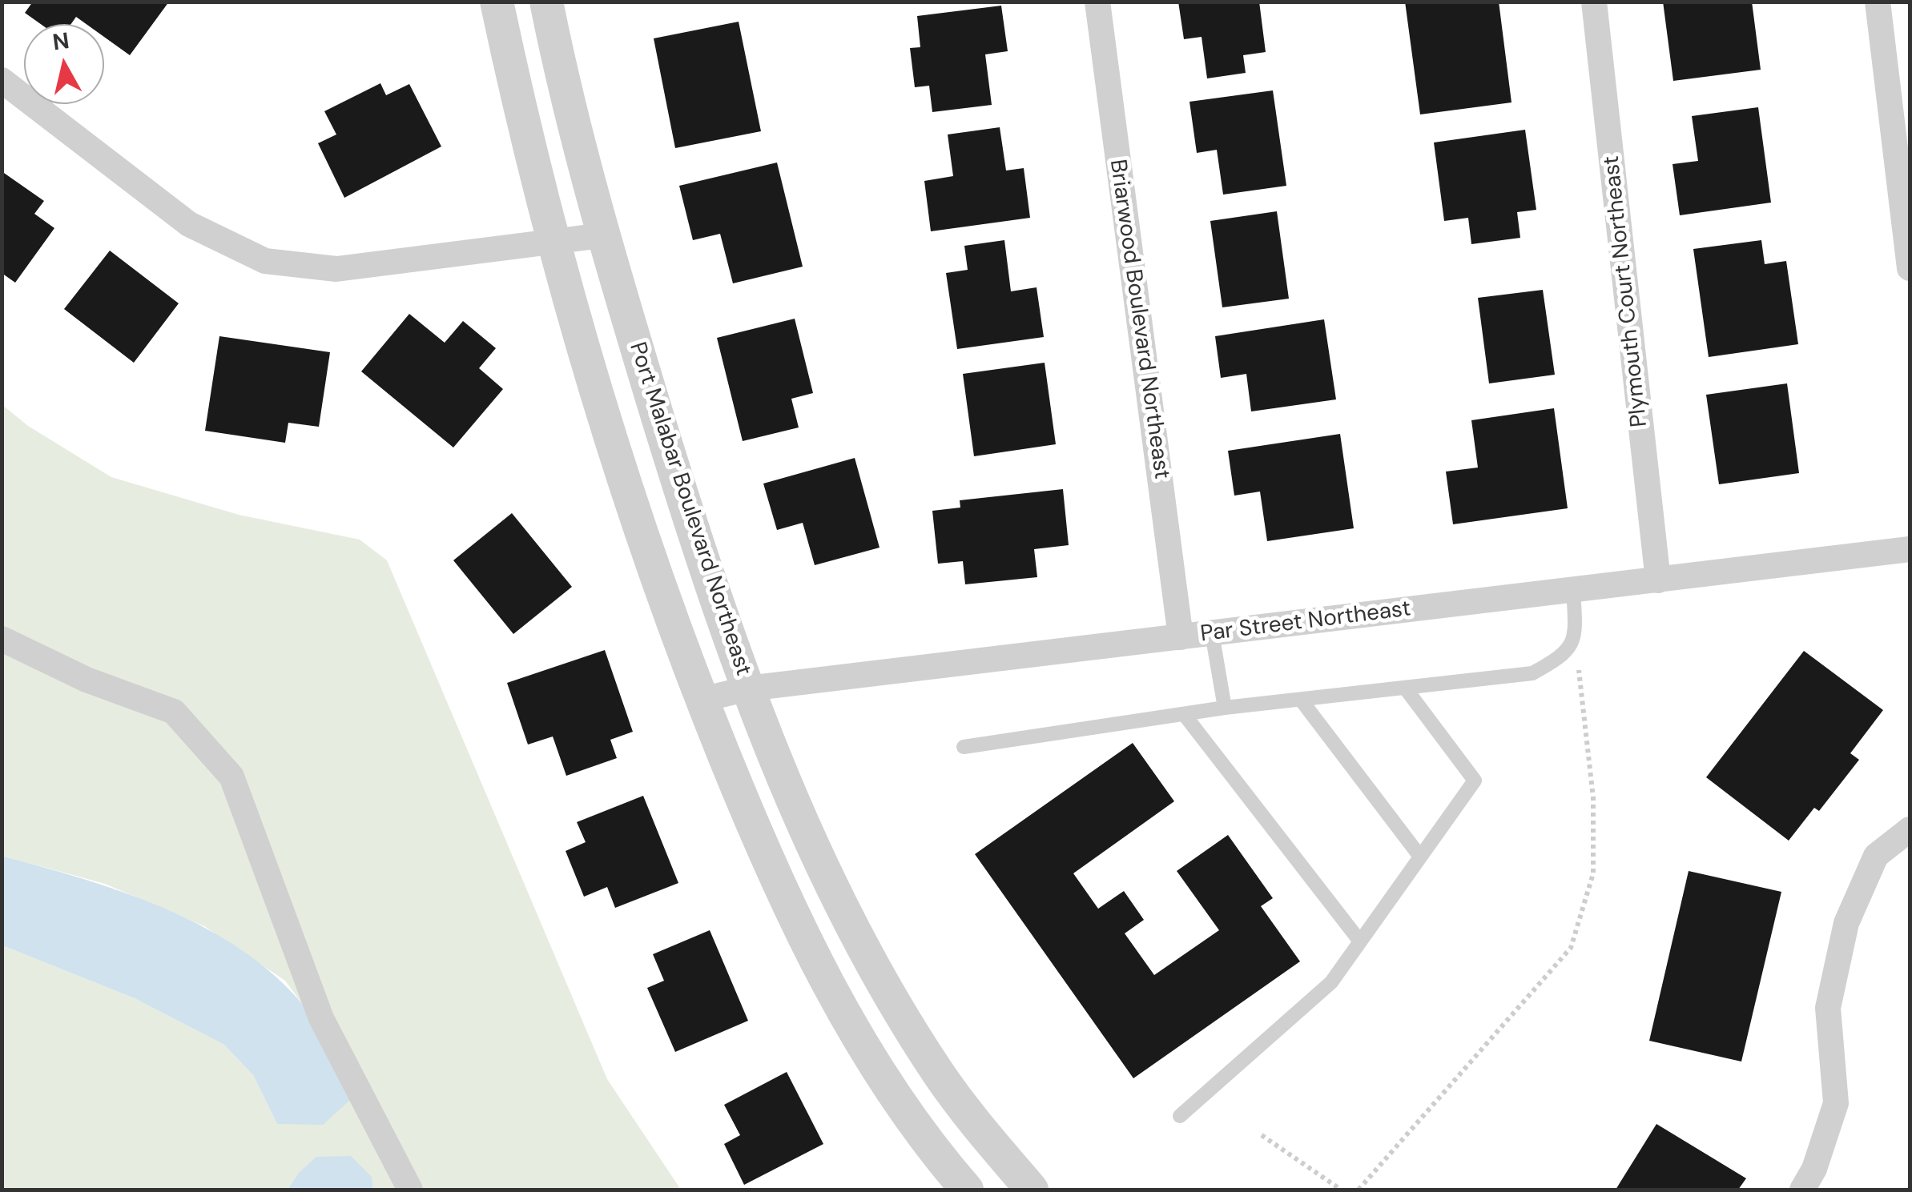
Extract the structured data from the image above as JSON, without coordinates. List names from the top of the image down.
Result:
{
  "streets": {
    "street": [
      "Plymouth Court Northeast",
      "Briarwood Boulevard Northeast",
      "Port Malabar Boulevard Northeast",
      "Par Street Northeast"
    ]
  },
  "crossings": [
    ["Plymouth Court Northeast", "Par Street Northeast"],
    ["Briarwood Boulevard Northeast", "Par Street Northeast"],
    ["Port Malabar Boulevard Northeast", "Par Street Northeast"]
  ],
  "north": "top"
}
